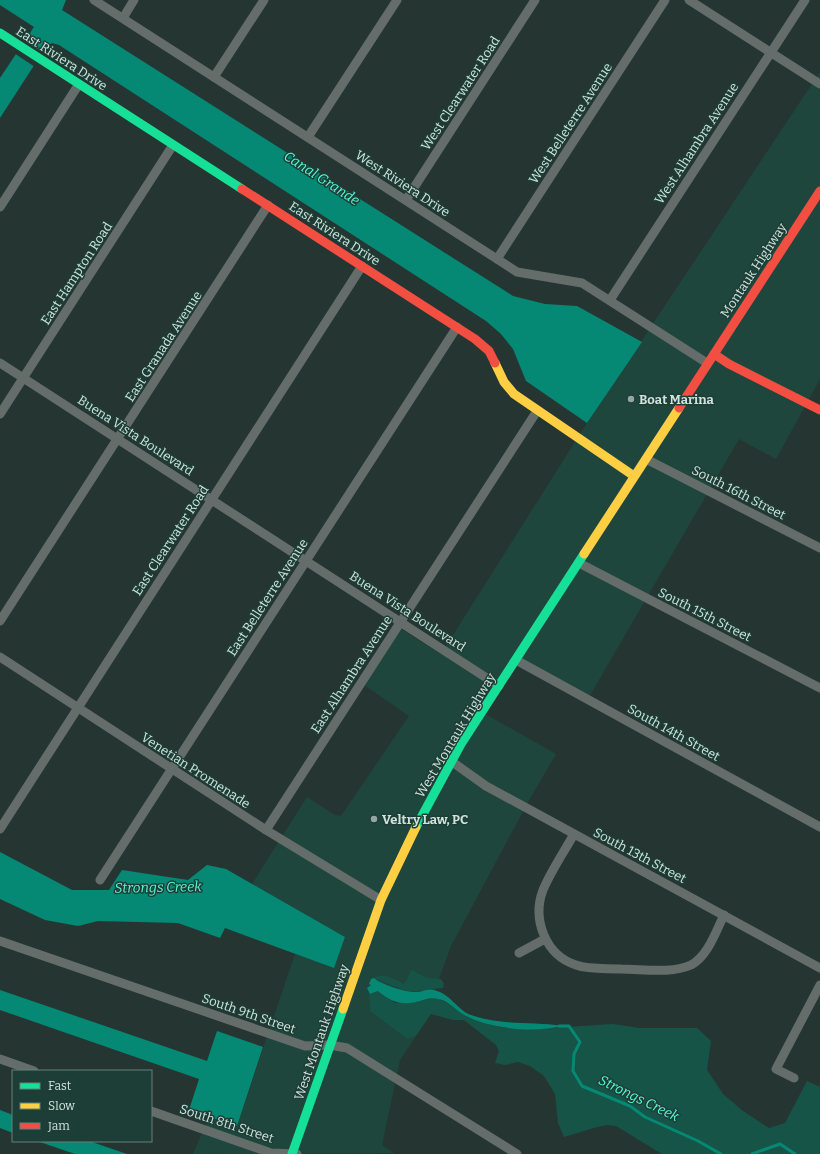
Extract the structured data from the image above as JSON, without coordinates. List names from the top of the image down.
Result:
{
  "streets": {
    "main road": ["East Riviera Drive", "Montauk Highway", "West Montauk Highway"],
    "street": [
      "West Clearwater Road",
      "West Belleterre Avenue",
      "West Alhambra Avenue",
      "West Riviera Drive",
      "East Hampton Road",
      "East Granada Avenue",
      "Buena Vista Boulevard",
      "South 16th Street",
      "East Clearwater Road",
      "East Belleterre Avenue",
      "South 15th Street",
      "East Alhambra Avenue",
      "South 14th Street",
      "Venetian Promenade",
      "South 13th Street",
      "South 9th Street",
      "South 8th Street"
    ]
  },
  "crossings": [
    ["East Riviera Drive", "East Hampton Road"],
    ["East Riviera Drive", "East Granada Avenue"],
    ["East Riviera Drive", "East Clearwater Road"],
    ["East Riviera Drive", "East Belleterre Avenue"],
    ["East Riviera Drive", "East Alhambra Avenue"],
    ["East Riviera Drive", "West Montauk Highway"],
    ["West Clearwater Road", "West Riviera Drive"],
    ["West Belleterre Avenue", "West Riviera Drive"],
    ["West Alhambra Avenue", "West Riviera Drive"],
    ["West Riviera Drive", "Montauk Highway"],
    ["West Riviera Drive", "West Montauk Highway"],
    ["Montauk Highway", "West Montauk Highway"],
    ["East Hampton Road", "Buena Vista Boulevard"],
    ["East Granada Avenue", "Buena Vista Boulevard"],
    ["Buena Vista Boulevard", "East Clearwater Road"],
    ["Buena Vista Boulevard", "East Belleterre Avenue"],
    ["Buena Vista Boulevard", "East Alhambra Avenue"],
    ["Buena Vista Boulevard", "West Montauk Highway"],
    ["South 16th Street", "West Montauk Highway"],
    ["East Clearwater Road", "Venetian Promenade"],
    ["East Belleterre Avenue", "Venetian Promenade"],
    ["South 15th Street", "West Montauk Highway"],
    ["East Alhambra Avenue", "Venetian Promenade"],
    ["South 14th Street", "West Montauk Highway"],
    ["West Montauk Highway", "Venetian Promenade"],
    ["West Montauk Highway", "South 13th Street"],
    ["West Montauk Highway", "South 9th Street"],
    ["West Montauk Highway", "South 8th Street"]
  ],
  "water": ["Canal Grande", "Strongs Creek"],
  "places": ["Boat Marina", "Veltry Law, PC"],
  "legend": ["Fast", "Slow", "Jam"]
}
